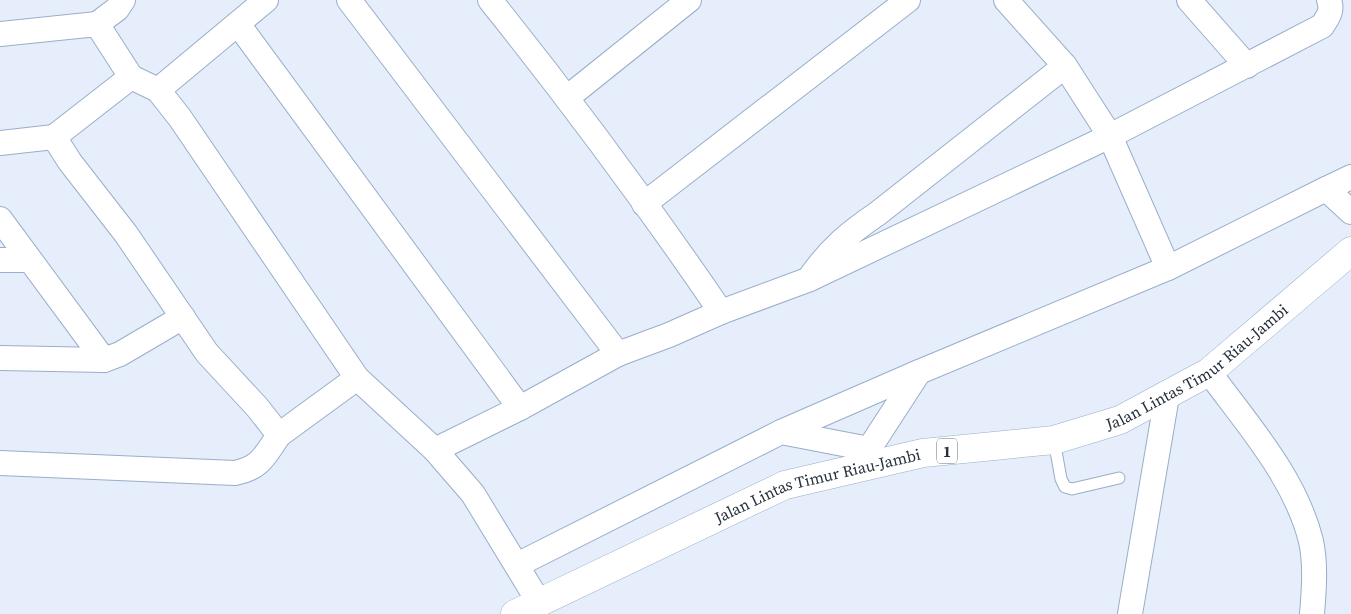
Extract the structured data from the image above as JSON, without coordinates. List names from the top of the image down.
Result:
{
  "streets": {
    "highway": ["Jalan Lintas Timur Riau-Jambi", "1"]
  }
}
